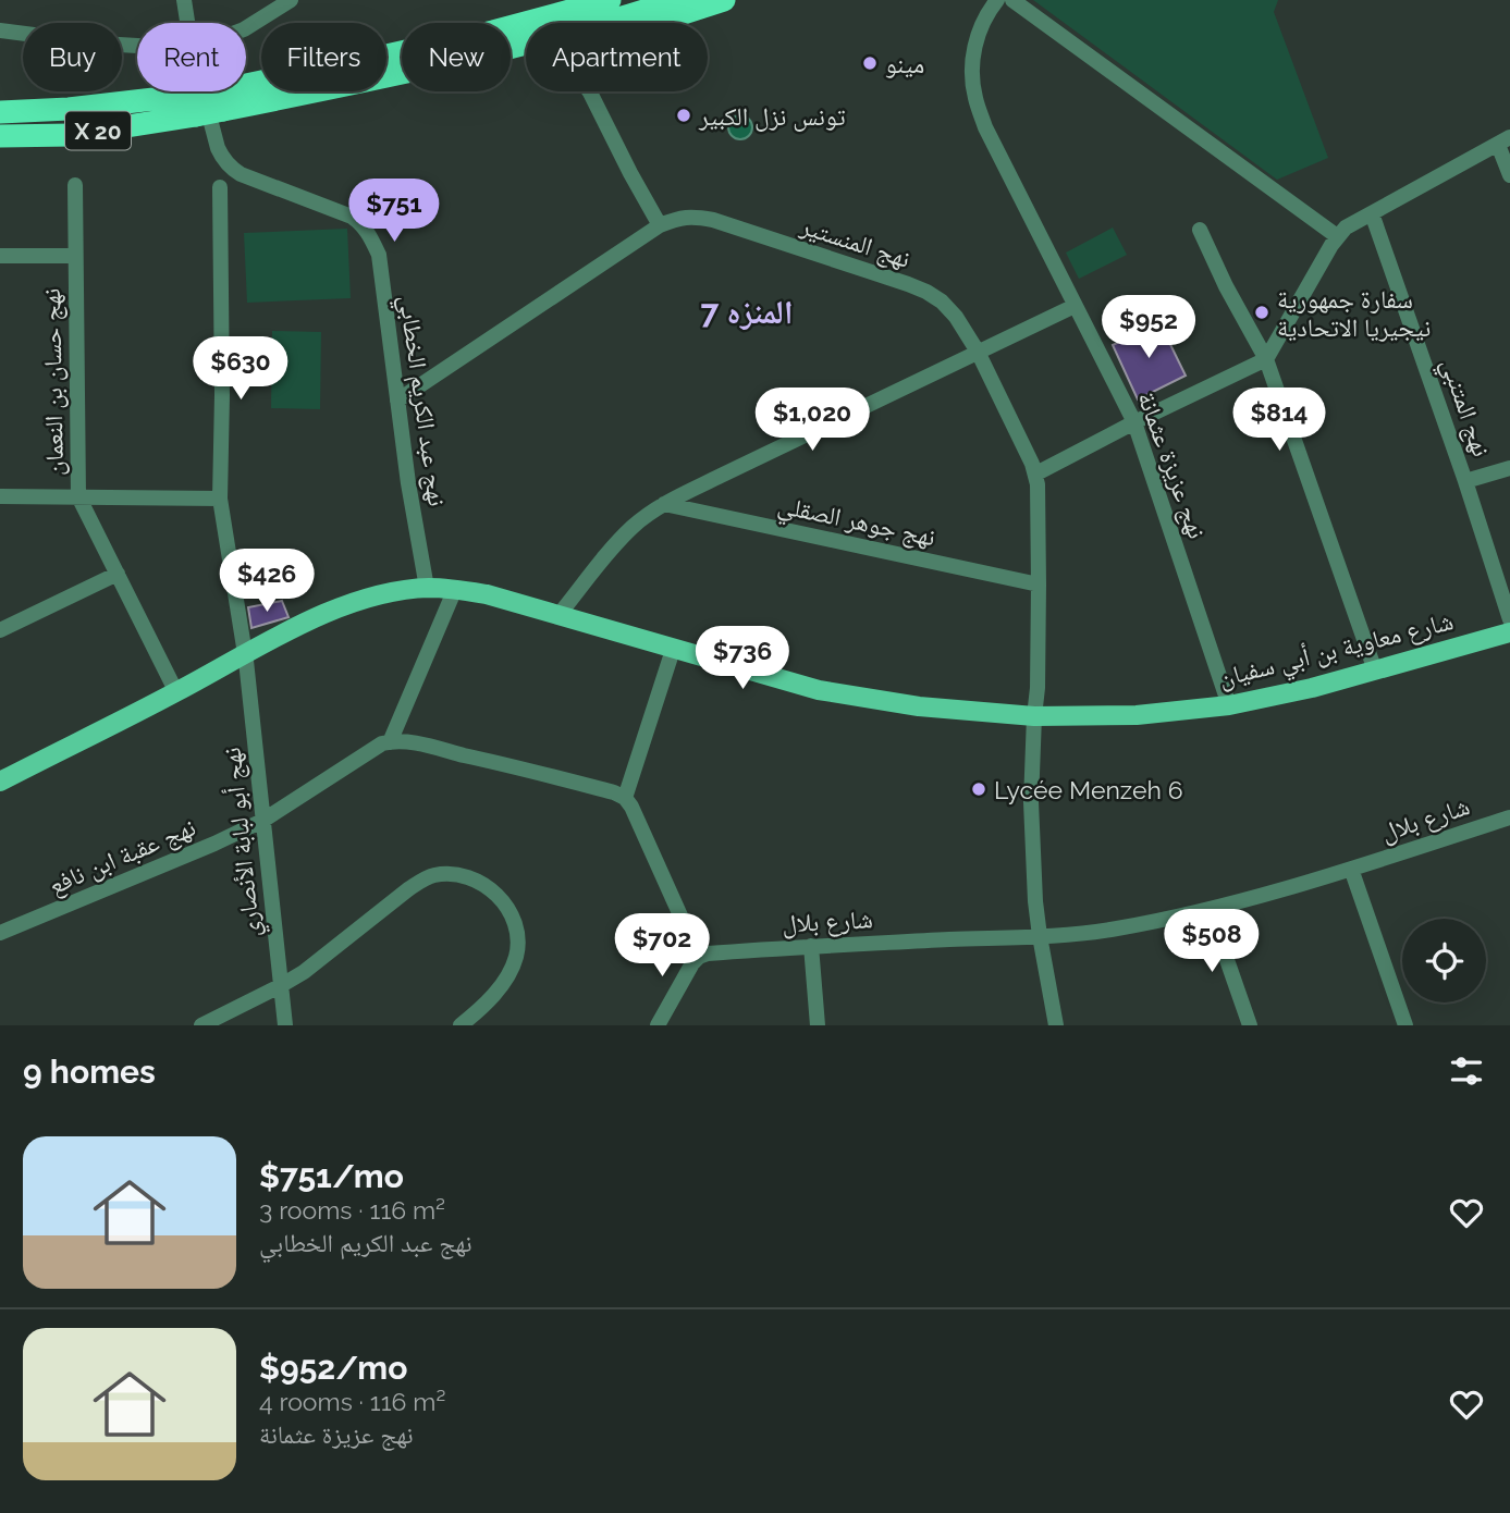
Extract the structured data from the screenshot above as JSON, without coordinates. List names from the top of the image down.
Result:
{
  "streets": {
    "highway": ["X 20"],
    "main road": ["شارع معاوية بن أبي سفيان"],
    "street": [
      "نهج المنستير",
      "نهج حسان بن النعمان",
      "نهج عبد الكريم الخطابي",
      "نهج المتنبي",
      "نهج عزيزة عثمانة",
      "نهج جوهر الصقلي",
      "شارع بلال",
      "نهج أبو لبابة الأنصاري",
      "نهج عقبة ابن نافع"
    ]
  },
  "crossings": [
    ["نهج المنستير", "نهج عبد الكريم الخطابي"],
    ["نهج المنستير", "نهج جوهر الصقلي"],
    ["نهج المنستير", "شارع معاوية بن أبي سفيان"],
    ["نهج المنستير", "شارع بلال"],
    ["نهج حسان بن النعمان", "شارع معاوية بن أبي سفيان"],
    ["نهج عبد الكريم الخطابي", "شارع معاوية بن أبي سفيان"],
    ["نهج عزيزة عثمانة", "شارع معاوية بن أبي سفيان"],
    ["شارع معاوية بن أبي سفيان", "نهج أبو لبابة الأنصاري"],
    ["نهج أبو لبابة الأنصاري", "نهج عقبة ابن نافع"]
  ],
  "districts": ["المنزه 7"],
  "places": [
    "مينو",
    "تونس نزل الكبير",
    "سفارة جمهورية نيجيريا الاتحادية",
    "Lycée Menzeh 6"
  ],
  "page": {
    "chip": [
      "Buy",
      "Rent",
      "Filters",
      "New",
      "Apartment"
    ],
    "price": [
      "$751",
      "$952",
      "$630",
      "$1,020",
      "$814",
      "$426",
      "$736",
      "$508",
      "$702"
    ],
    "heading": "9 homes",
    "list": [
      {
        "name": "$751/mo",
        "note": "3 rooms · 116 m² · نهج عبد الكريم الخطابي"
      },
      {
        "name": "$952/mo",
        "note": "4 rooms · 116 m² · نهج عزيزة عثمانة"
      }
    ]
  }
}
